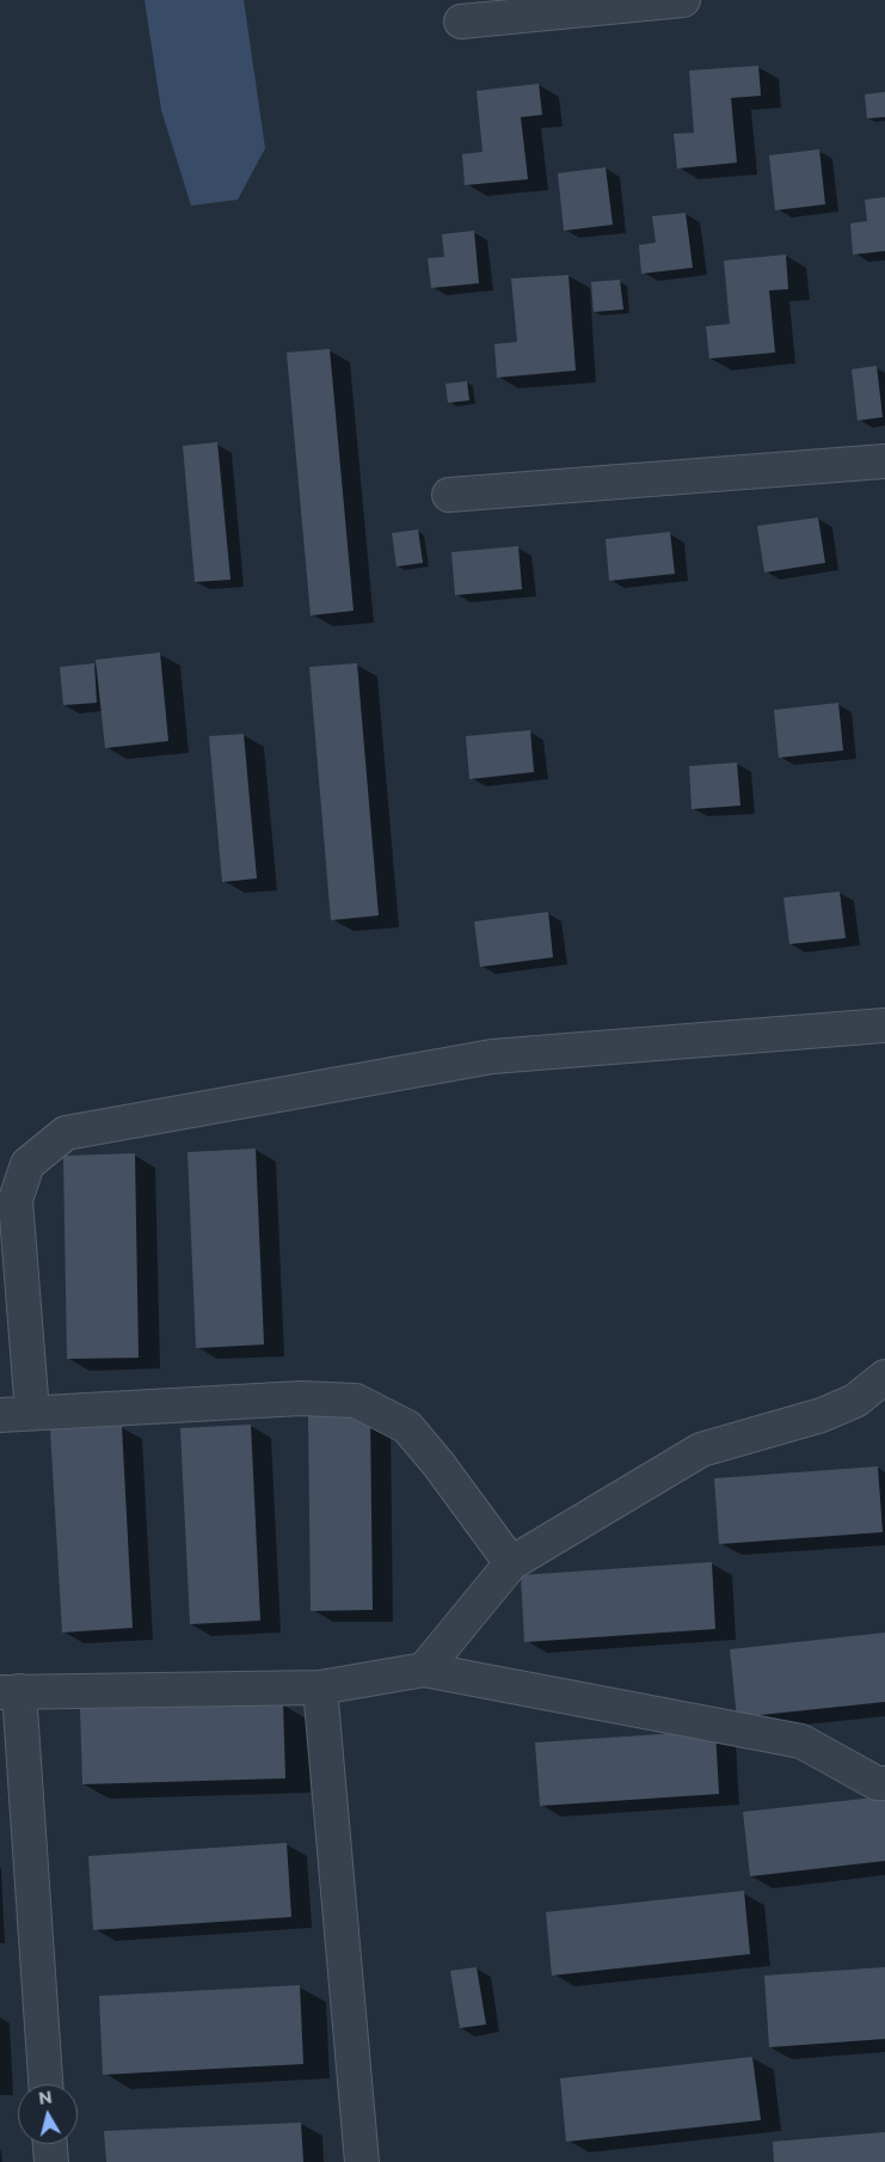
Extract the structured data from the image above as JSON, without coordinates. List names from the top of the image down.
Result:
{
  "north": "top"
}
